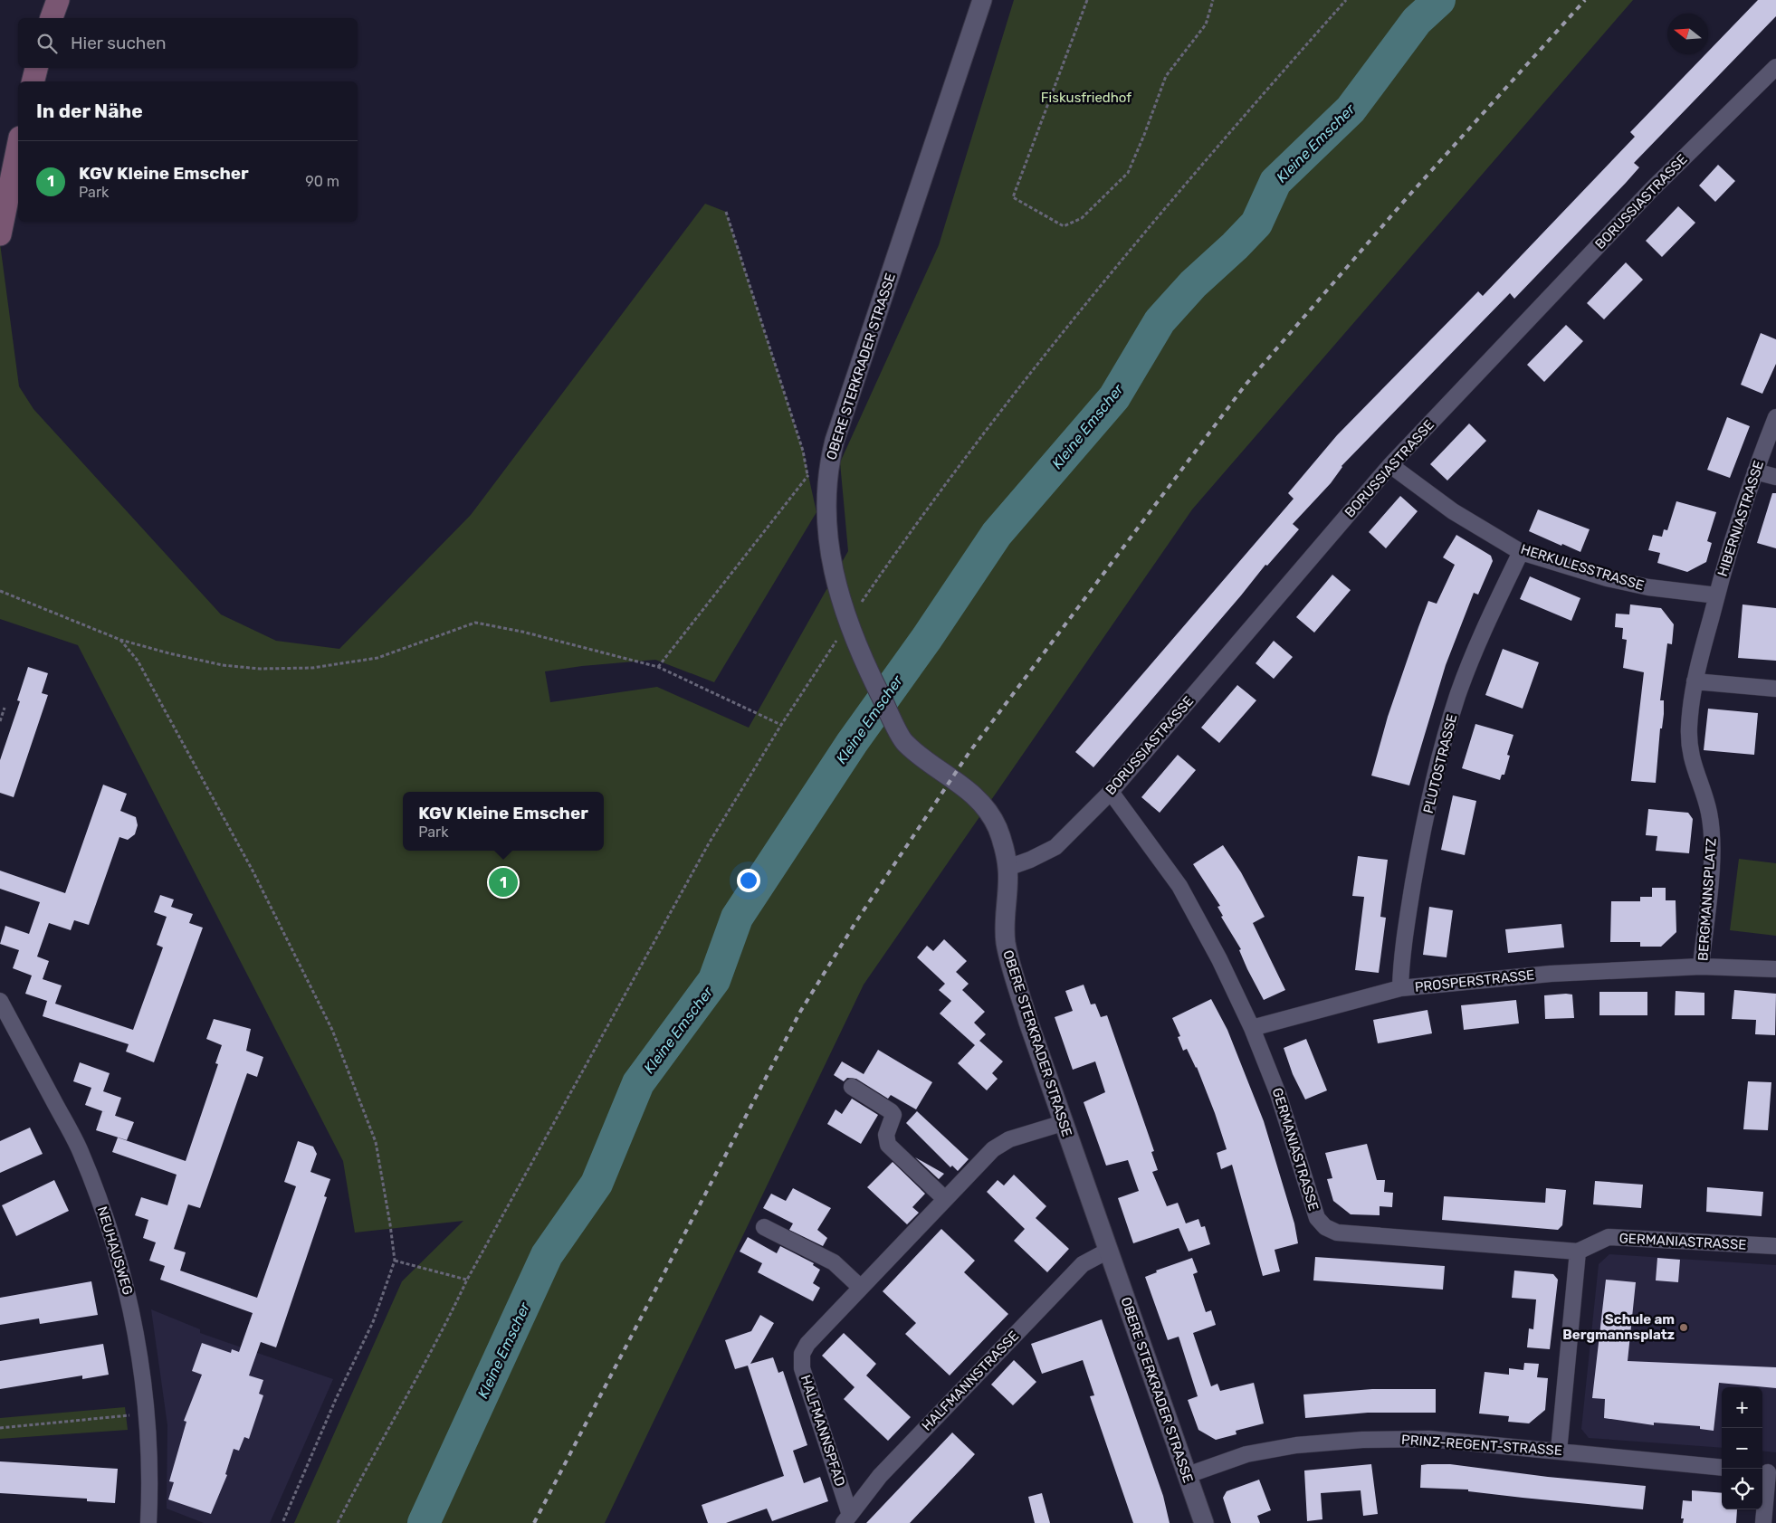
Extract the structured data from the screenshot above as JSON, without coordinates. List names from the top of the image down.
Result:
{
  "streets": {
    "street": [
      "BORUSSIASTRASSE",
      "OBERE STERKRADER STRASSE",
      "HIBERNIASTRASSE",
      "HERKULESSTRASSE",
      "PLUTOSTRASSE",
      "BERGMANNSPLATZ",
      "PROSPERSTRASSE",
      "GERMANIASTRASSE",
      "NEUHAUSWEG",
      "HALFMANNSTRASSE",
      "HALFMANNSPFAD",
      "PRINZ-REGENT-STRASSE"
    ]
  },
  "crossings": [
    ["BORUSSIASTRASSE", "OBERE STERKRADER STRASSE"],
    ["BORUSSIASTRASSE", "HERKULESSTRASSE"],
    ["BORUSSIASTRASSE", "GERMANIASTRASSE"],
    ["OBERE STERKRADER STRASSE", "HALFMANNSTRASSE"],
    ["OBERE STERKRADER STRASSE", "HALFMANNSPFAD"],
    ["OBERE STERKRADER STRASSE", "PRINZ-REGENT-STRASSE"],
    ["HIBERNIASTRASSE", "HERKULESSTRASSE"],
    ["HIBERNIASTRASSE", "BERGMANNSPLATZ"],
    ["HERKULESSTRASSE", "PLUTOSTRASSE"],
    ["HERKULESSTRASSE", "BERGMANNSPLATZ"],
    ["PLUTOSTRASSE", "PROSPERSTRASSE"],
    ["BERGMANNSPLATZ", "PROSPERSTRASSE"],
    ["PROSPERSTRASSE", "GERMANIASTRASSE"],
    ["HALFMANNSTRASSE", "HALFMANNSPFAD"]
  ],
  "water": ["Kleine Emscher"],
  "parks": ["Fiskusfriedhof"],
  "places": ["Schule am Bergmannsplatz"],
  "north": "left",
  "page": {
    "search": "Hier suchen",
    "heading": "In der Nähe",
    "list": [
      {
        "mark": "1",
        "name": "KGV Kleine Emscher",
        "note": "Park",
        "value": "90 m"
      }
    ],
    "popup": ["KGV Kleine Emscher", "Park"],
    "pins": "1",
    "map_buttons": ["+", "−"]
  }
}
